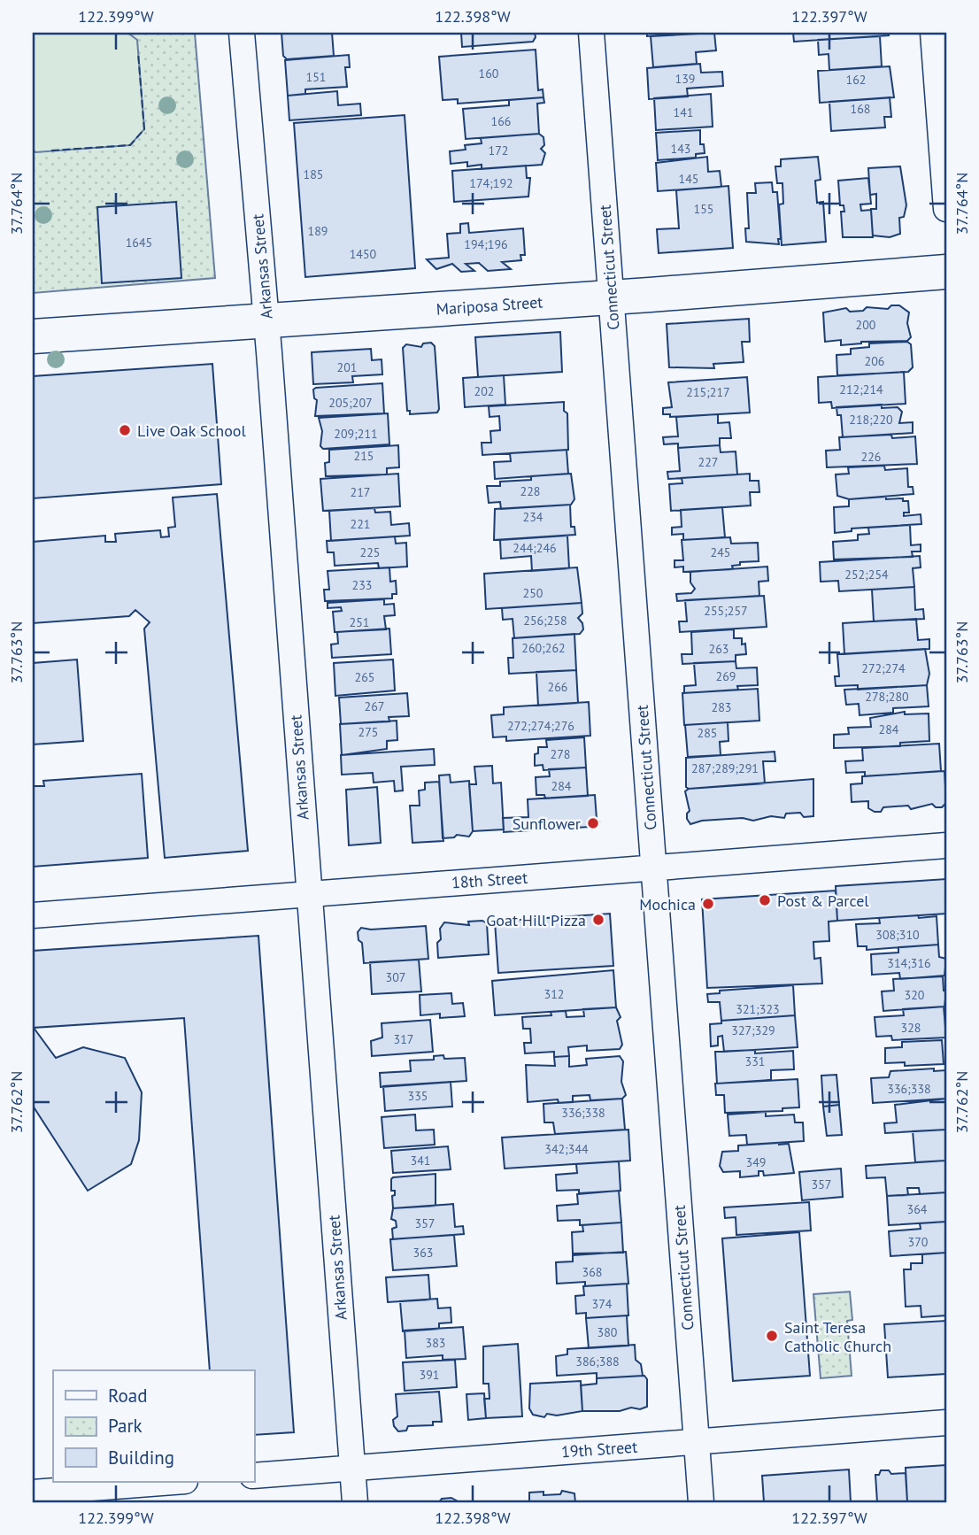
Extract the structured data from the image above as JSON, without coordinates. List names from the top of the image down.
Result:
{
  "streets": {
    "street": [
      "Arkansas Street",
      "Connecticut Street",
      "Mariposa Street",
      "18th Street",
      "19th Street"
    ]
  },
  "crossings": [
    ["Arkansas Street", "Mariposa Street"],
    ["Arkansas Street", "18th Street"],
    ["Arkansas Street", "19th Street"],
    ["Connecticut Street", "Mariposa Street"],
    ["Connecticut Street", "18th Street"],
    ["Connecticut Street", "19th Street"]
  ],
  "places": [
    "Live Oak School",
    "Sunflower",
    "Post & Parcel",
    "Mochica",
    "Goat Hill Pizza",
    "Saint Teresa Catholic Church"
  ],
  "house_numbers": [
    "160",
    "151",
    "139",
    "162",
    "168",
    "141",
    "166",
    "143",
    "172",
    "185",
    "145",
    "174;192",
    "155",
    "189",
    "1645",
    "194;196",
    "1450",
    "200",
    "206",
    "201",
    "212;214",
    "202",
    "215;217",
    "205;207",
    "218;220",
    "209;211",
    "215",
    "226",
    "227",
    "228",
    "217",
    "234",
    "221",
    "244;246",
    "225",
    "245",
    "252;254",
    "233",
    "250",
    "255;257",
    "256;258",
    "251",
    "260;262",
    "263",
    "272;274",
    "269",
    "265",
    "266",
    "278;280",
    "267",
    "283",
    "272;274;276",
    "284",
    "275",
    "285",
    "278",
    "287;289;291",
    "284",
    "308;310",
    "314;316",
    "307",
    "312",
    "320",
    "321;323",
    "328",
    "327;329",
    "317",
    "331",
    "336;338",
    "335",
    "336;338",
    "342;344",
    "341",
    "349",
    "357",
    "364",
    "357",
    "370",
    "363",
    "368",
    "374",
    "380",
    "383",
    "386;388",
    "391"
  ],
  "legend": ["Road", "Park", "Building"],
  "coordinates": [
    "122.399°W",
    "122.398°W",
    "122.397°W",
    "37.764°N",
    "37.763°N",
    "37.762°N"
  ]
}
